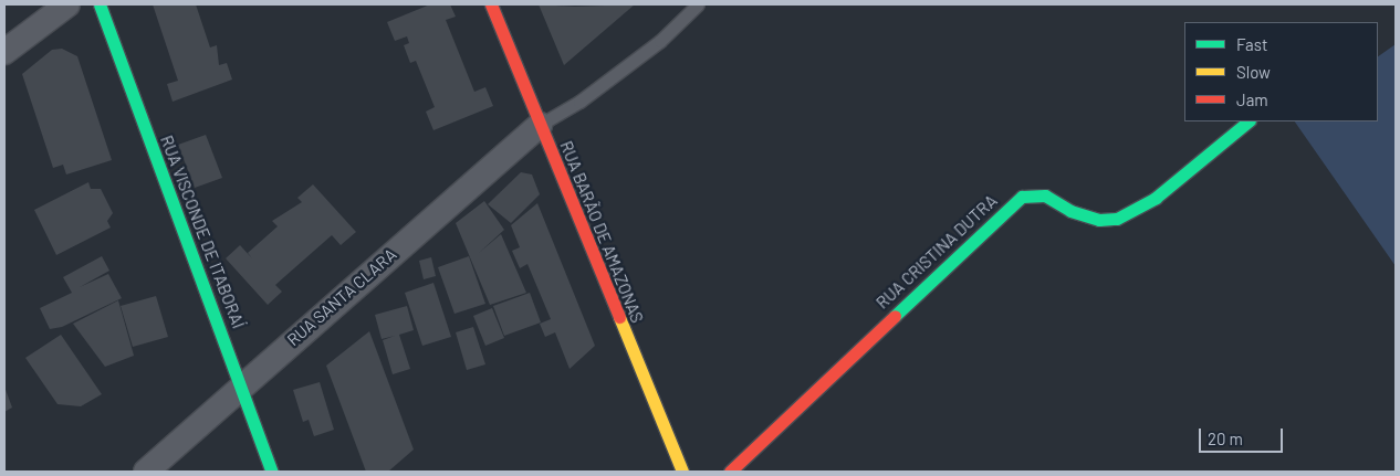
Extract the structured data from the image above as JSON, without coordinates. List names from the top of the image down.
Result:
{
  "streets": {
    "street": [
      "RUA VISCONDE DE ITABORAÍ",
      "RUA BARÃO DE AMAZONAS",
      "RUA CRISTINA DUTRA",
      "RUA SANTA CLARA"
    ]
  },
  "crossings": [
    ["RUA VISCONDE DE ITABORAÍ", "RUA SANTA CLARA"],
    ["RUA BARÃO DE AMAZONAS", "RUA SANTA CLARA"]
  ],
  "legend": ["Fast", "Slow", "Jam"],
  "scale_bar": "20 m"
}
